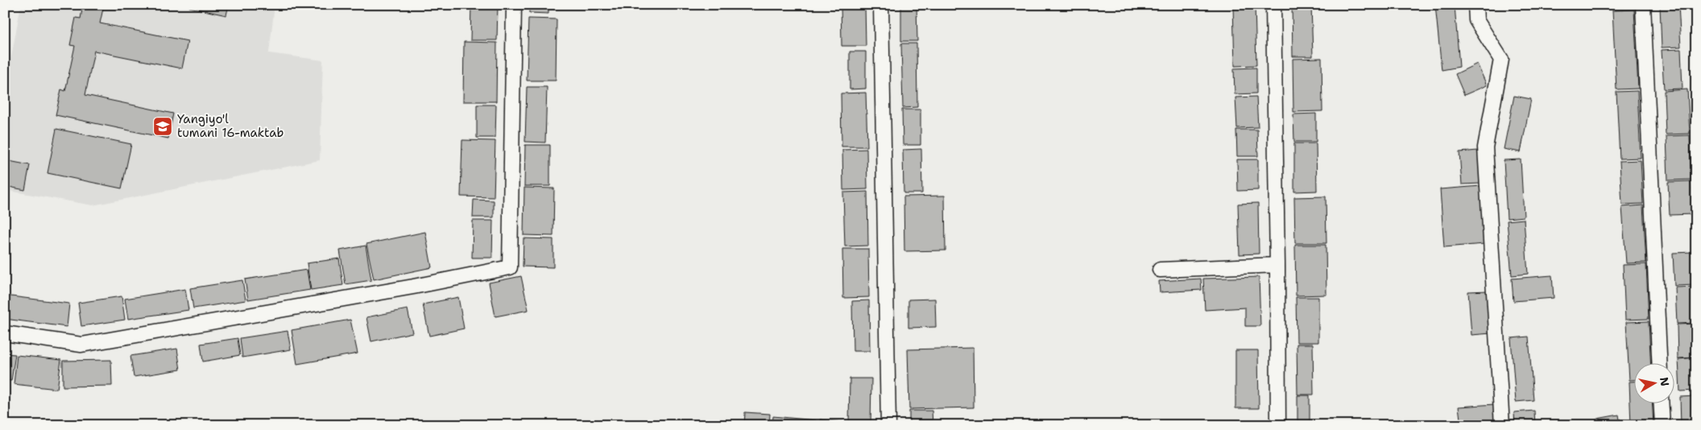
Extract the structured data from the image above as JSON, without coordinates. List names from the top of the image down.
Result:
{
  "places": {
    "school or university": ["Yangiyo'l tumani 16-maktab"]
  },
  "north": "right"
}
